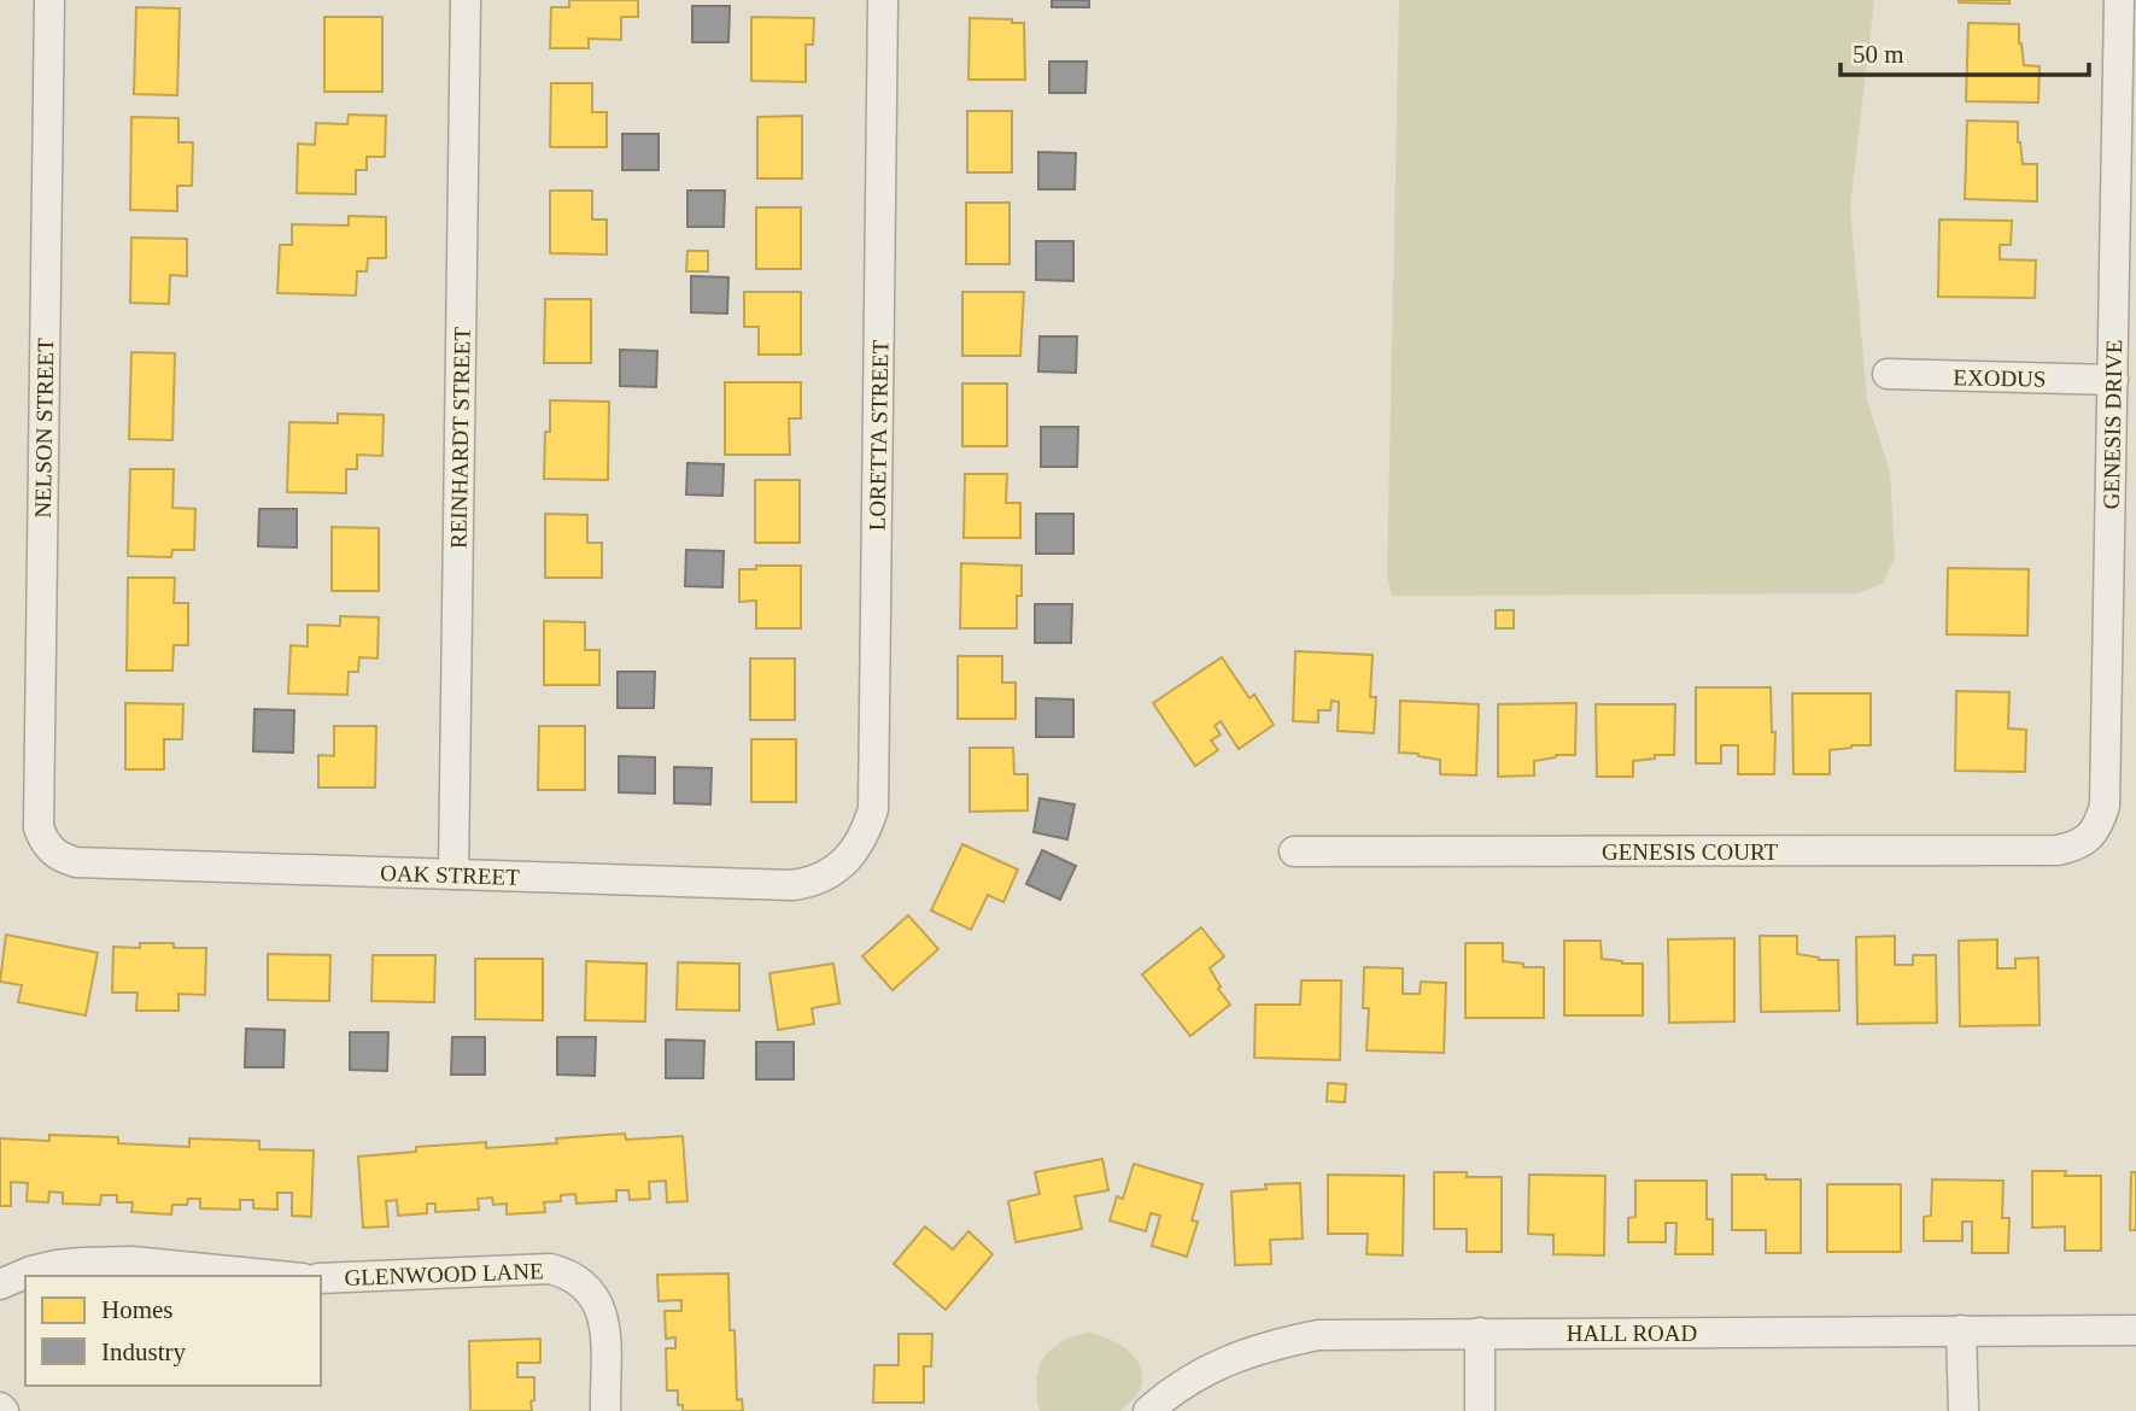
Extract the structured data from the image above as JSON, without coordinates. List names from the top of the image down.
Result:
{
  "streets": {
    "street": [
      "EXODUS",
      "GENESIS DRIVE",
      "NELSON STREET",
      "LORETTA STREET",
      "REINHARDT STREET",
      "GENESIS COURT",
      "OAK STREET",
      "GLENWOOD LANE",
      "HALL ROAD"
    ]
  },
  "crossings": [
    ["EXODUS", "GENESIS DRIVE"],
    ["GENESIS DRIVE", "GENESIS COURT"],
    ["NELSON STREET", "OAK STREET"],
    ["LORETTA STREET", "OAK STREET"],
    ["REINHARDT STREET", "OAK STREET"]
  ],
  "legend": ["Homes", "Industry"],
  "scale_bar": "50 m"
}
